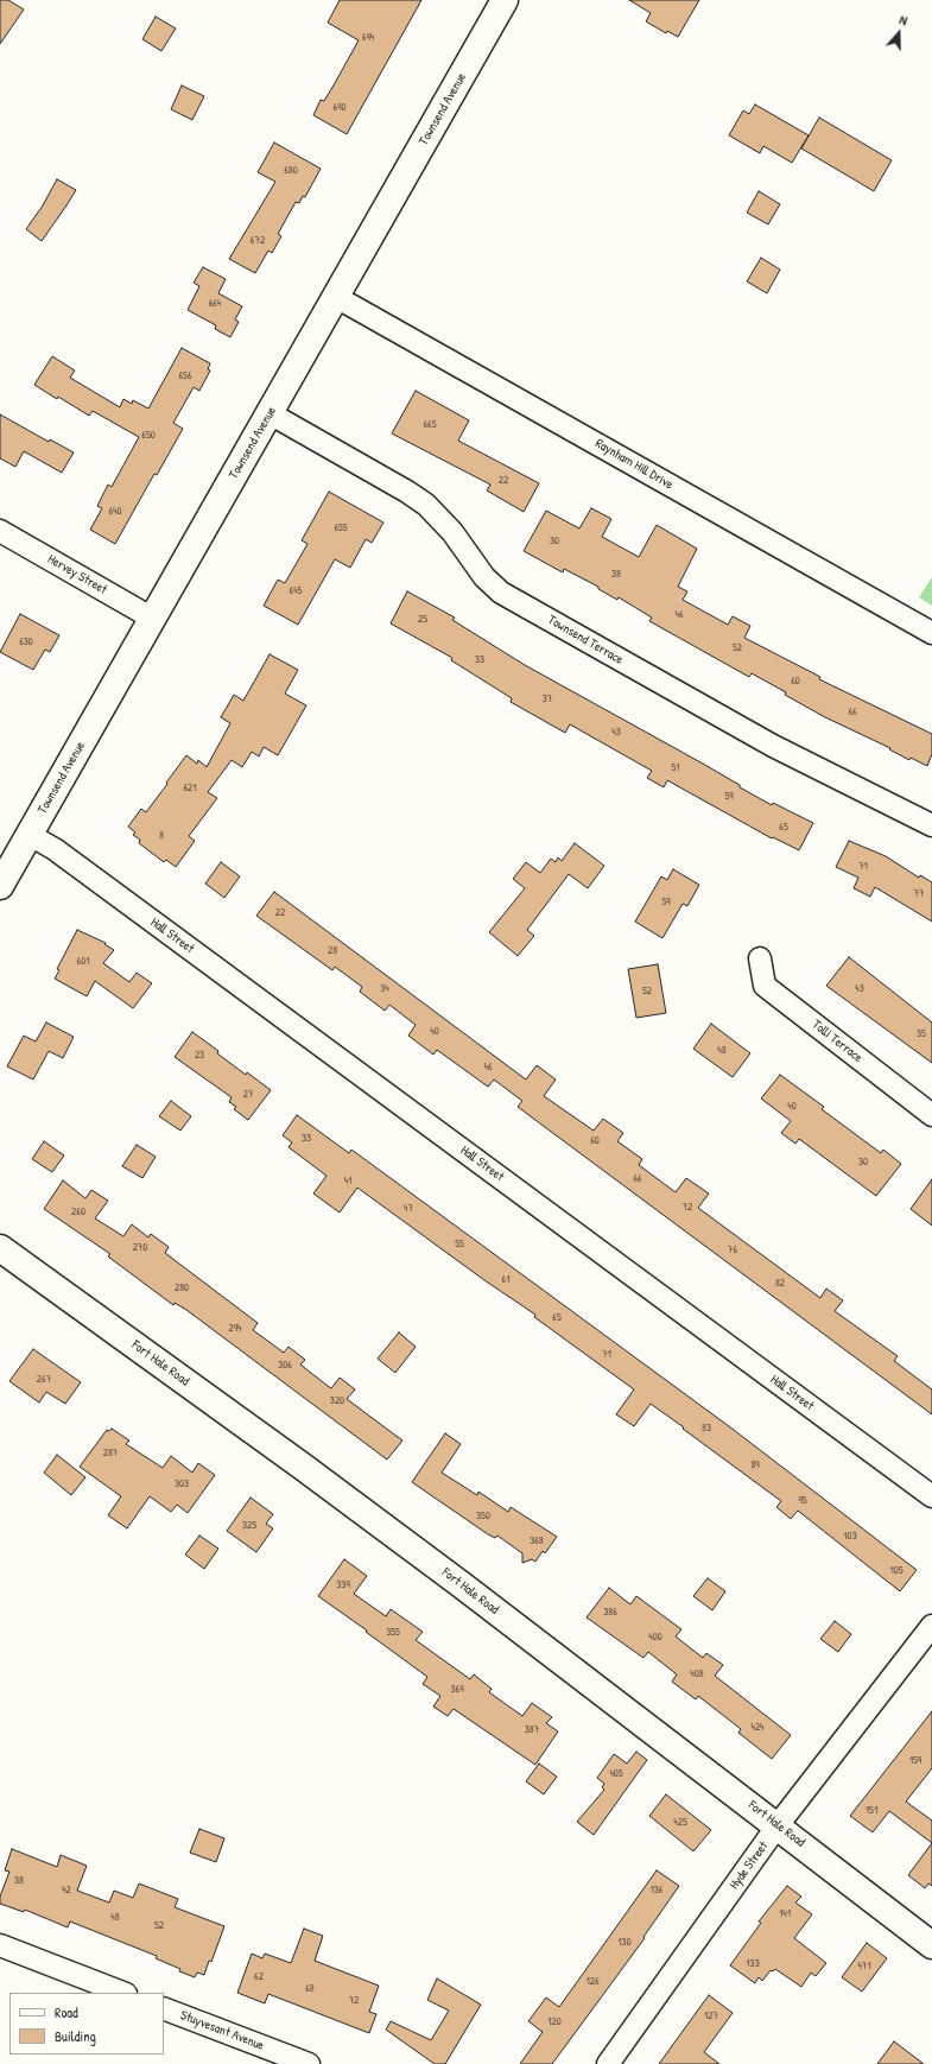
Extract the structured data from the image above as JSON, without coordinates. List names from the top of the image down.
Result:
{
  "streets": {
    "street": [
      "Townsend Avenue",
      "Raynham Hill Drive",
      "Hervey Street",
      "Townsend Terrace",
      "Hall Street",
      "Tolli Terrace",
      "Fort Hale Road",
      "Hyde Street",
      "Stuyvesant Avenue"
    ]
  },
  "crossings": [
    ["Townsend Avenue", "Raynham Hill Drive"],
    ["Townsend Avenue", "Hervey Street"],
    ["Townsend Avenue", "Townsend Terrace"],
    ["Townsend Avenue", "Hall Street"],
    ["Fort Hale Road", "Hyde Street"]
  ],
  "house_numbers": [
    "694",
    "690",
    "680",
    "672",
    "664",
    "656",
    "665",
    "650",
    "22",
    "640",
    "655",
    "30",
    "38",
    "645",
    "46",
    "25",
    "630",
    "52",
    "33",
    "60",
    "37",
    "66",
    "43",
    "51",
    "621",
    "59",
    "65",
    "8",
    "71",
    "77",
    "59",
    "22",
    "28",
    "601",
    "34",
    "43",
    "52",
    "40",
    "35",
    "48",
    "23",
    "46",
    "27",
    "40",
    "33",
    "60",
    "30",
    "66",
    "41",
    "72",
    "47",
    "260",
    "55",
    "270",
    "76",
    "61",
    "82",
    "280",
    "65",
    "294",
    "71",
    "306",
    "267",
    "320",
    "83",
    "287",
    "89",
    "303",
    "95",
    "350",
    "325",
    "103",
    "368",
    "105",
    "339",
    "386",
    "355",
    "400",
    "408",
    "369",
    "424",
    "387",
    "159",
    "405",
    "151",
    "425",
    "38",
    "42",
    "136",
    "141",
    "48",
    "52",
    "130",
    "133",
    "471",
    "62",
    "126",
    "68",
    "72",
    "127",
    "120"
  ],
  "legend": ["Road", "Building"],
  "north": "top"
}
